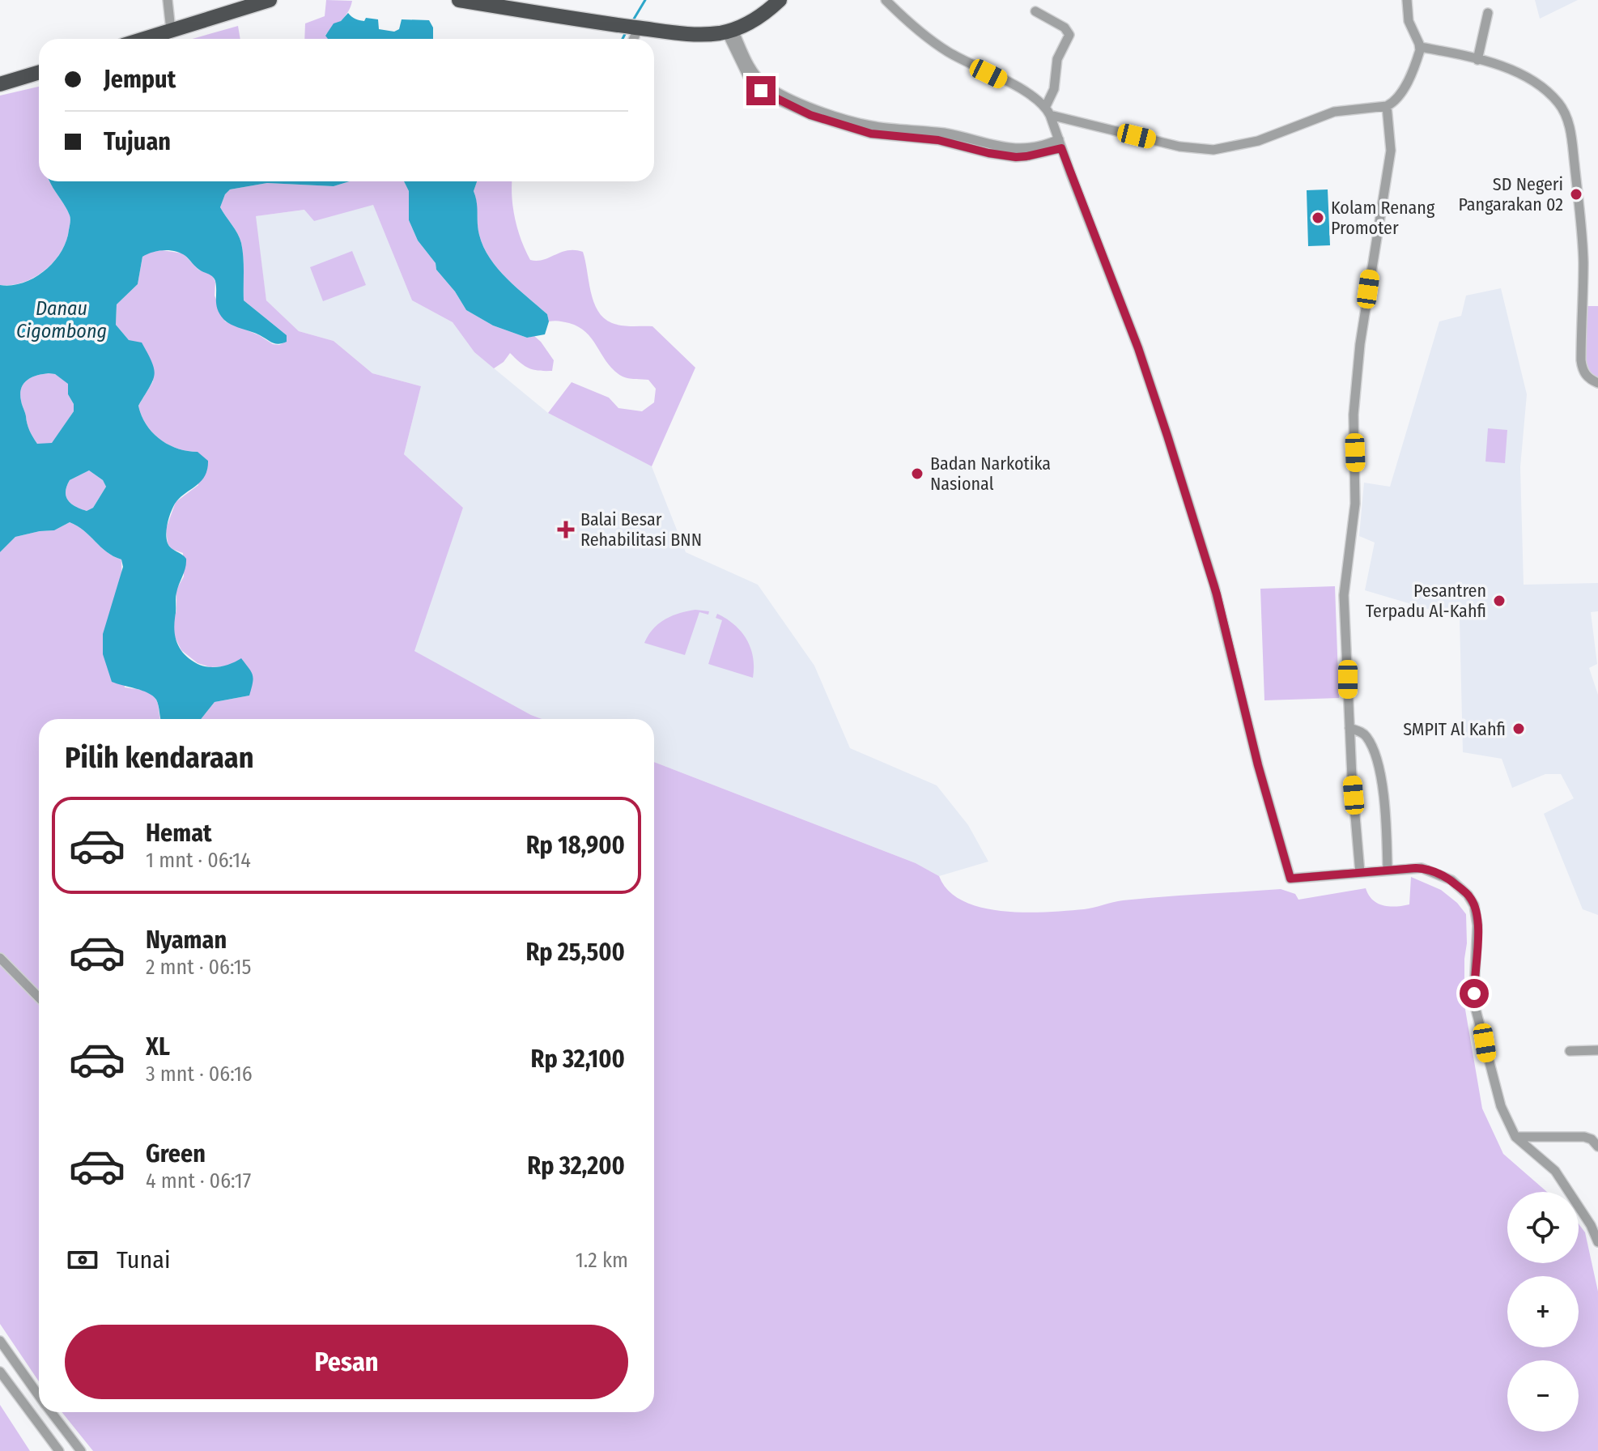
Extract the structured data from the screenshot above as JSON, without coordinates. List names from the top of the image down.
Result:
{
  "water": ["Danau Cigombong"],
  "places": {
    "other": [
      "SD Negeri Pangarakan 02",
      "Kolam Renang Promoter",
      "Badan Narkotika Nasional",
      "Pesantren Terpadu Al-Kahfi",
      "SMPIT Al Kahfi"
    ],
    "health": ["Balai Besar Rehabilitasi BNN"]
  },
  "page": {
    "banner": ["Jemput", "Tujuan"],
    "heading": "Pilih kendaraan",
    "list": [
      {
        "name": "Hemat",
        "note": "1 mnt · 06:14",
        "value": "Rp 18,900"
      },
      {
        "name": "Nyaman",
        "note": "2 mnt · 06:15",
        "value": "Rp 25,500"
      },
      {
        "name": "XL",
        "note": "3 mnt · 06:16",
        "value": "Rp 32,100"
      },
      {
        "name": "Green",
        "note": "4 mnt · 06:17",
        "value": "Rp 32,200"
      }
    ],
    "map_buttons": ["+", "−"],
    "pay": ["Tunai", "1.2 km"],
    "buttons": "Pesan"
  }
}
